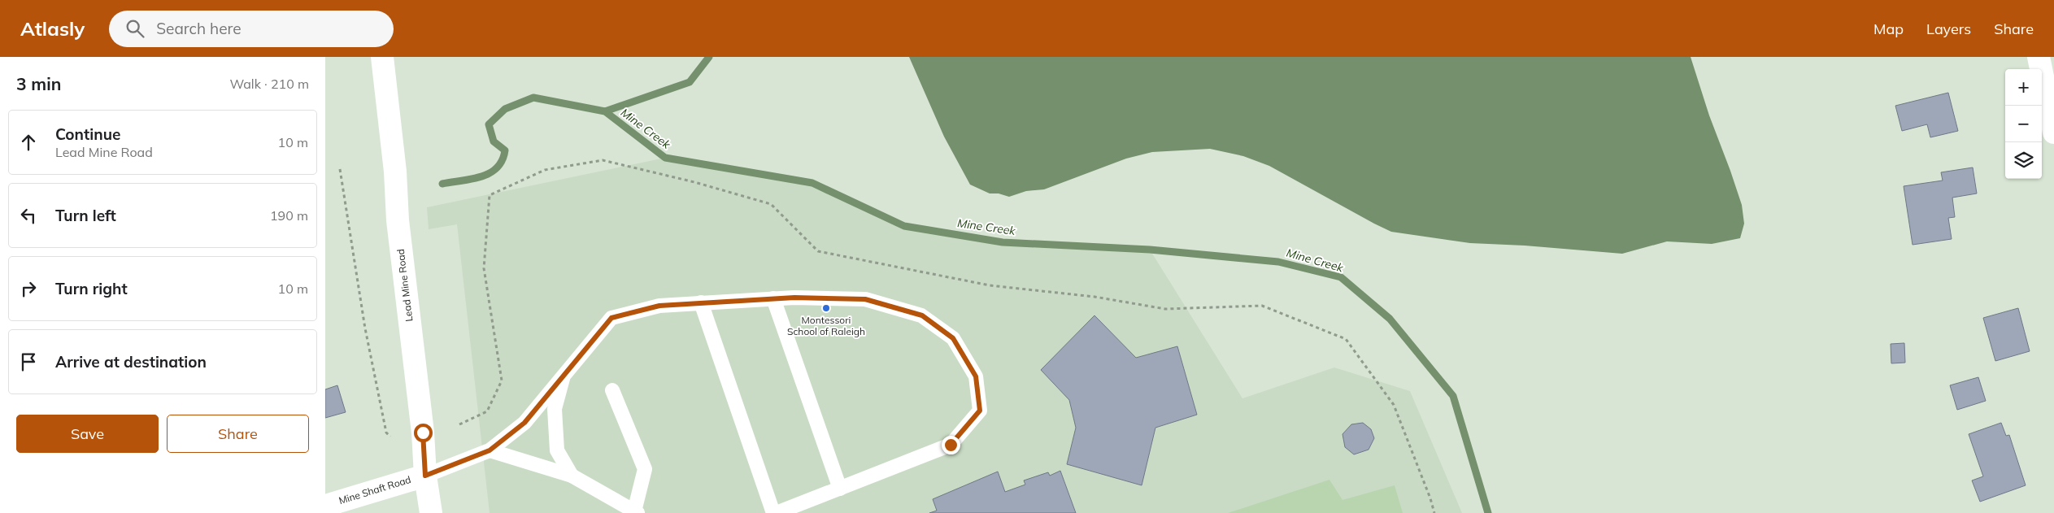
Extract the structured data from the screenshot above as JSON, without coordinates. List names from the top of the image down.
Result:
{
  "streets": {
    "main road": ["Lead Mine Road", "Mine Shaft Road"]
  },
  "crossings": [
    ["Lead Mine Road", "Mine Shaft Road"]
  ],
  "water": ["Mine Creek"],
  "places": ["Montessori School of Raleigh"],
  "page": {
    "header": "Atlasly",
    "search": "Search here",
    "nav": ["Map", "Layers", "Share"],
    "heading": ["3 min", "Walk · 210 m"],
    "map_buttons": ["+", "−"],
    "list": [
      ["Continue", "Lead Mine Road", "10 m"],
      ["Turn left", "190 m"],
      ["Turn right", "10 m"],
      "Arrive at destination"
    ],
    "buttons": ["Save", "Share"]
  }
}
